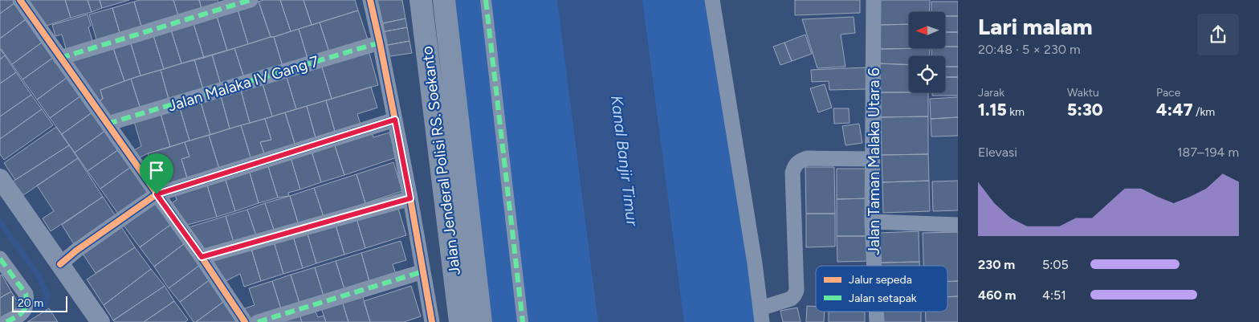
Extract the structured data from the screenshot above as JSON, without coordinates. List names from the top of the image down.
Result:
{
  "streets": {
    "main road": ["Jalan Jenderal Polisi RS. Soekanto"],
    "street": ["Jalan Malaka IV Gang 7", "Jalan Taman Malaka Utara 6"]
  },
  "water": ["Kanal Banjir Timur"],
  "legend": ["Jalur sepeda", "Jalan setapak"],
  "scale_bar": "20 m",
  "north": "left",
  "page": {
    "heading": ["Lari malam", "20:48 · 5 × 230 m"],
    "stats": [
      ["Jarak", "1.15 km"],
      ["Waktu", "5:30"],
      ["Pace", "4:47 /km"]
    ],
    "chart": ["Elevasi", "187–194 m"],
    "list": [
      {
        "name": "230 m",
        "note": "5:05"
      },
      {
        "name": "460 m",
        "note": "4:51"
      }
    ],
    "scale": "20 m"
  }
}
